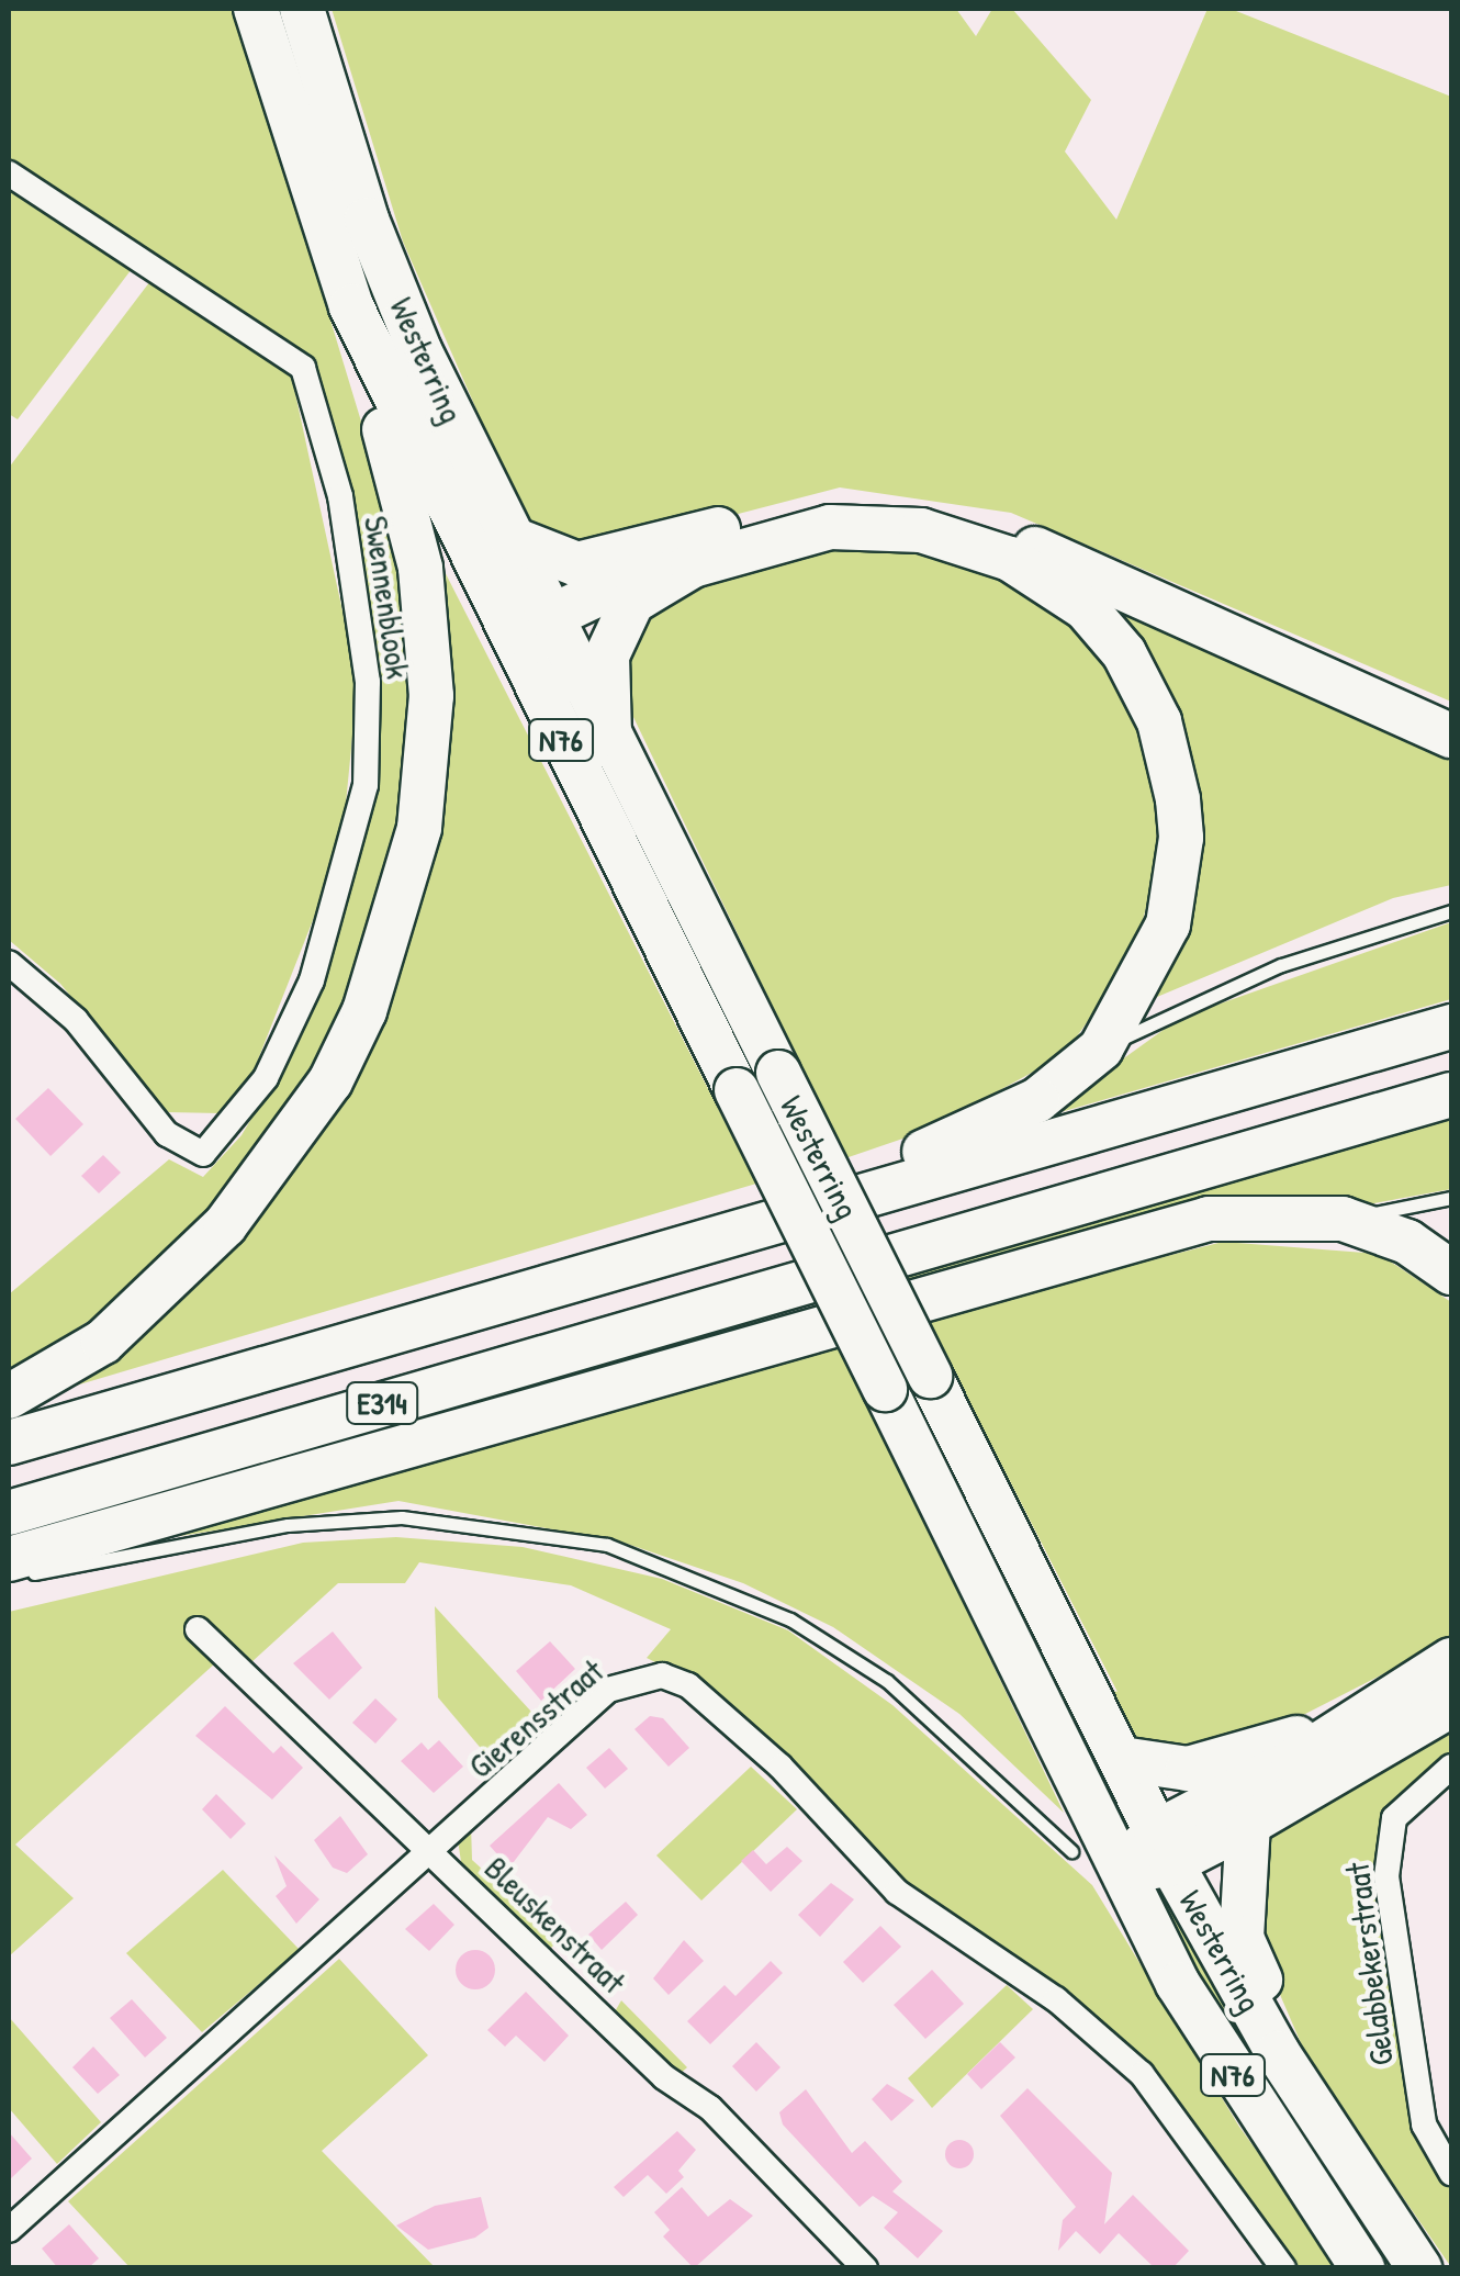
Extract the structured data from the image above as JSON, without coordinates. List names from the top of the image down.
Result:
{
  "streets": {
    "highway": ["Westerring", "N76", "E314"],
    "street": [
      "Swennenblook",
      "Gierensstraat",
      "Bleuskenstraat",
      "Gelabbekerstraat"
    ]
  },
  "crossings": [
    ["Gierensstraat", "Bleuskenstraat"]
  ]
}
